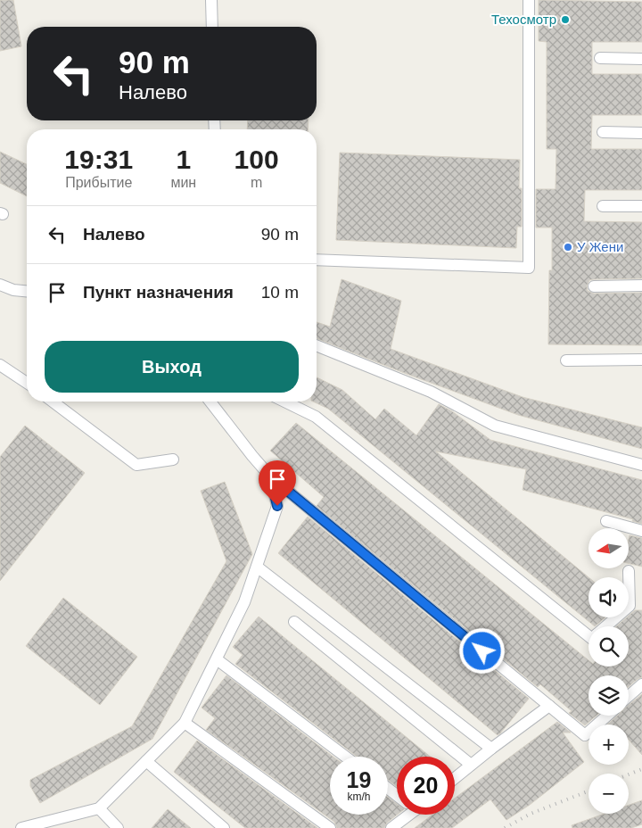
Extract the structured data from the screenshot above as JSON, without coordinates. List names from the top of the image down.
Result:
{
  "places": ["Техосмотр", "У Жени"],
  "north": "left",
  "page": {
    "turn": ["90 m", "Налево"],
    "eta": [
      "19:31",
      "Прибытие",
      "1",
      "мин",
      "100",
      "m"
    ],
    "list": [
      {
        "name": "Налево",
        "value": "90 m"
      },
      {
        "name": "Пункт назначения",
        "value": "10 m"
      }
    ],
    "buttons": "Выход",
    "map_buttons": ["+", "−"],
    "speed": "19 km/h",
    "limit": "20"
  }
}
